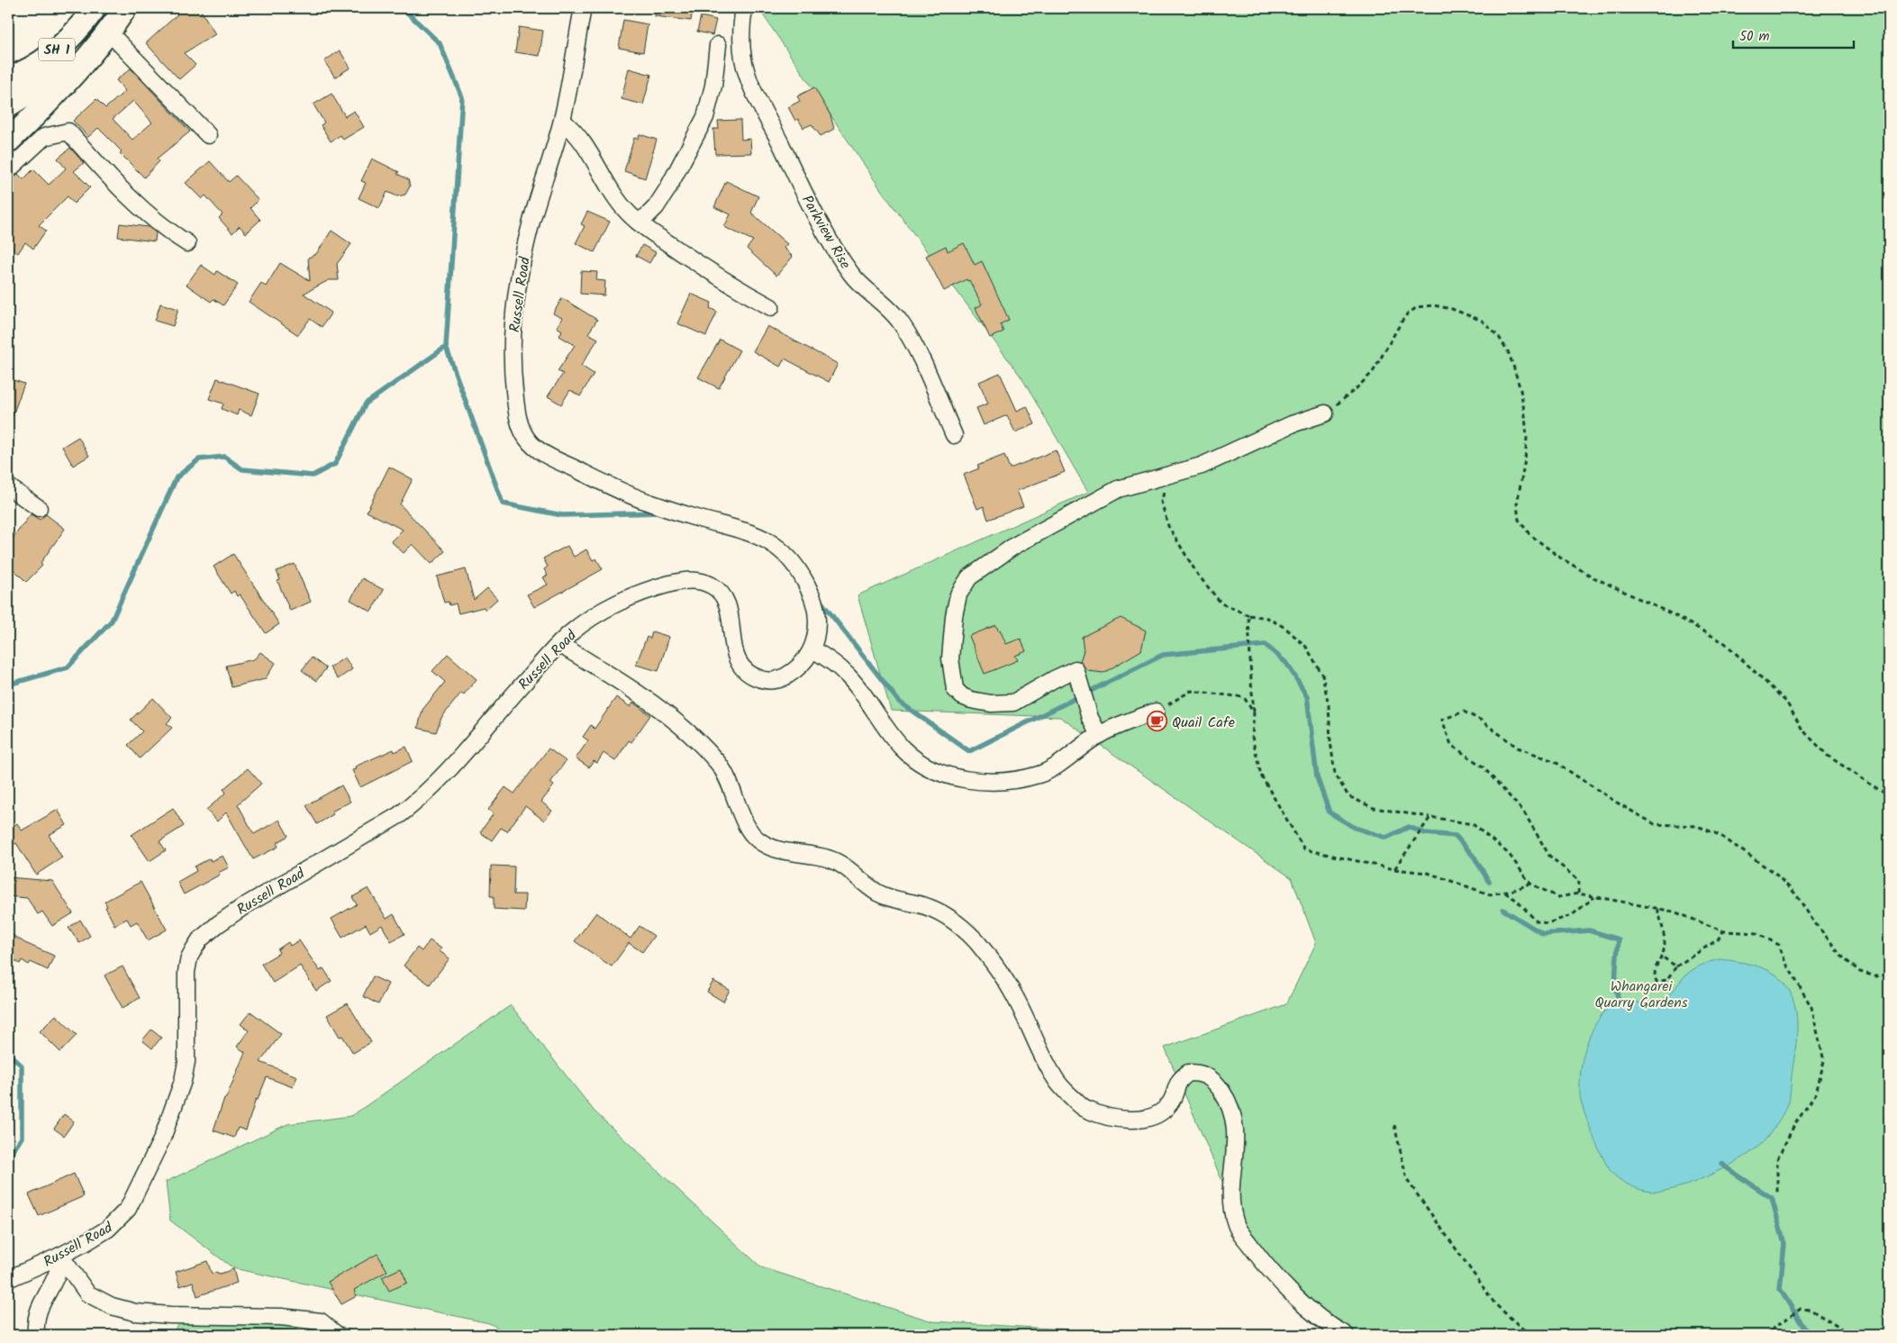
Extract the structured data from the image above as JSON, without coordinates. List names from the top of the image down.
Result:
{
  "streets": {
    "highway": ["SH 1"],
    "street": ["Parkview Rise", "Russell Road"]
  },
  "parks": ["Whangarei Quarry Gardens"],
  "places": {
    "cafe": ["Quail Cafe"]
  },
  "scale_bar": "50 m"
}
